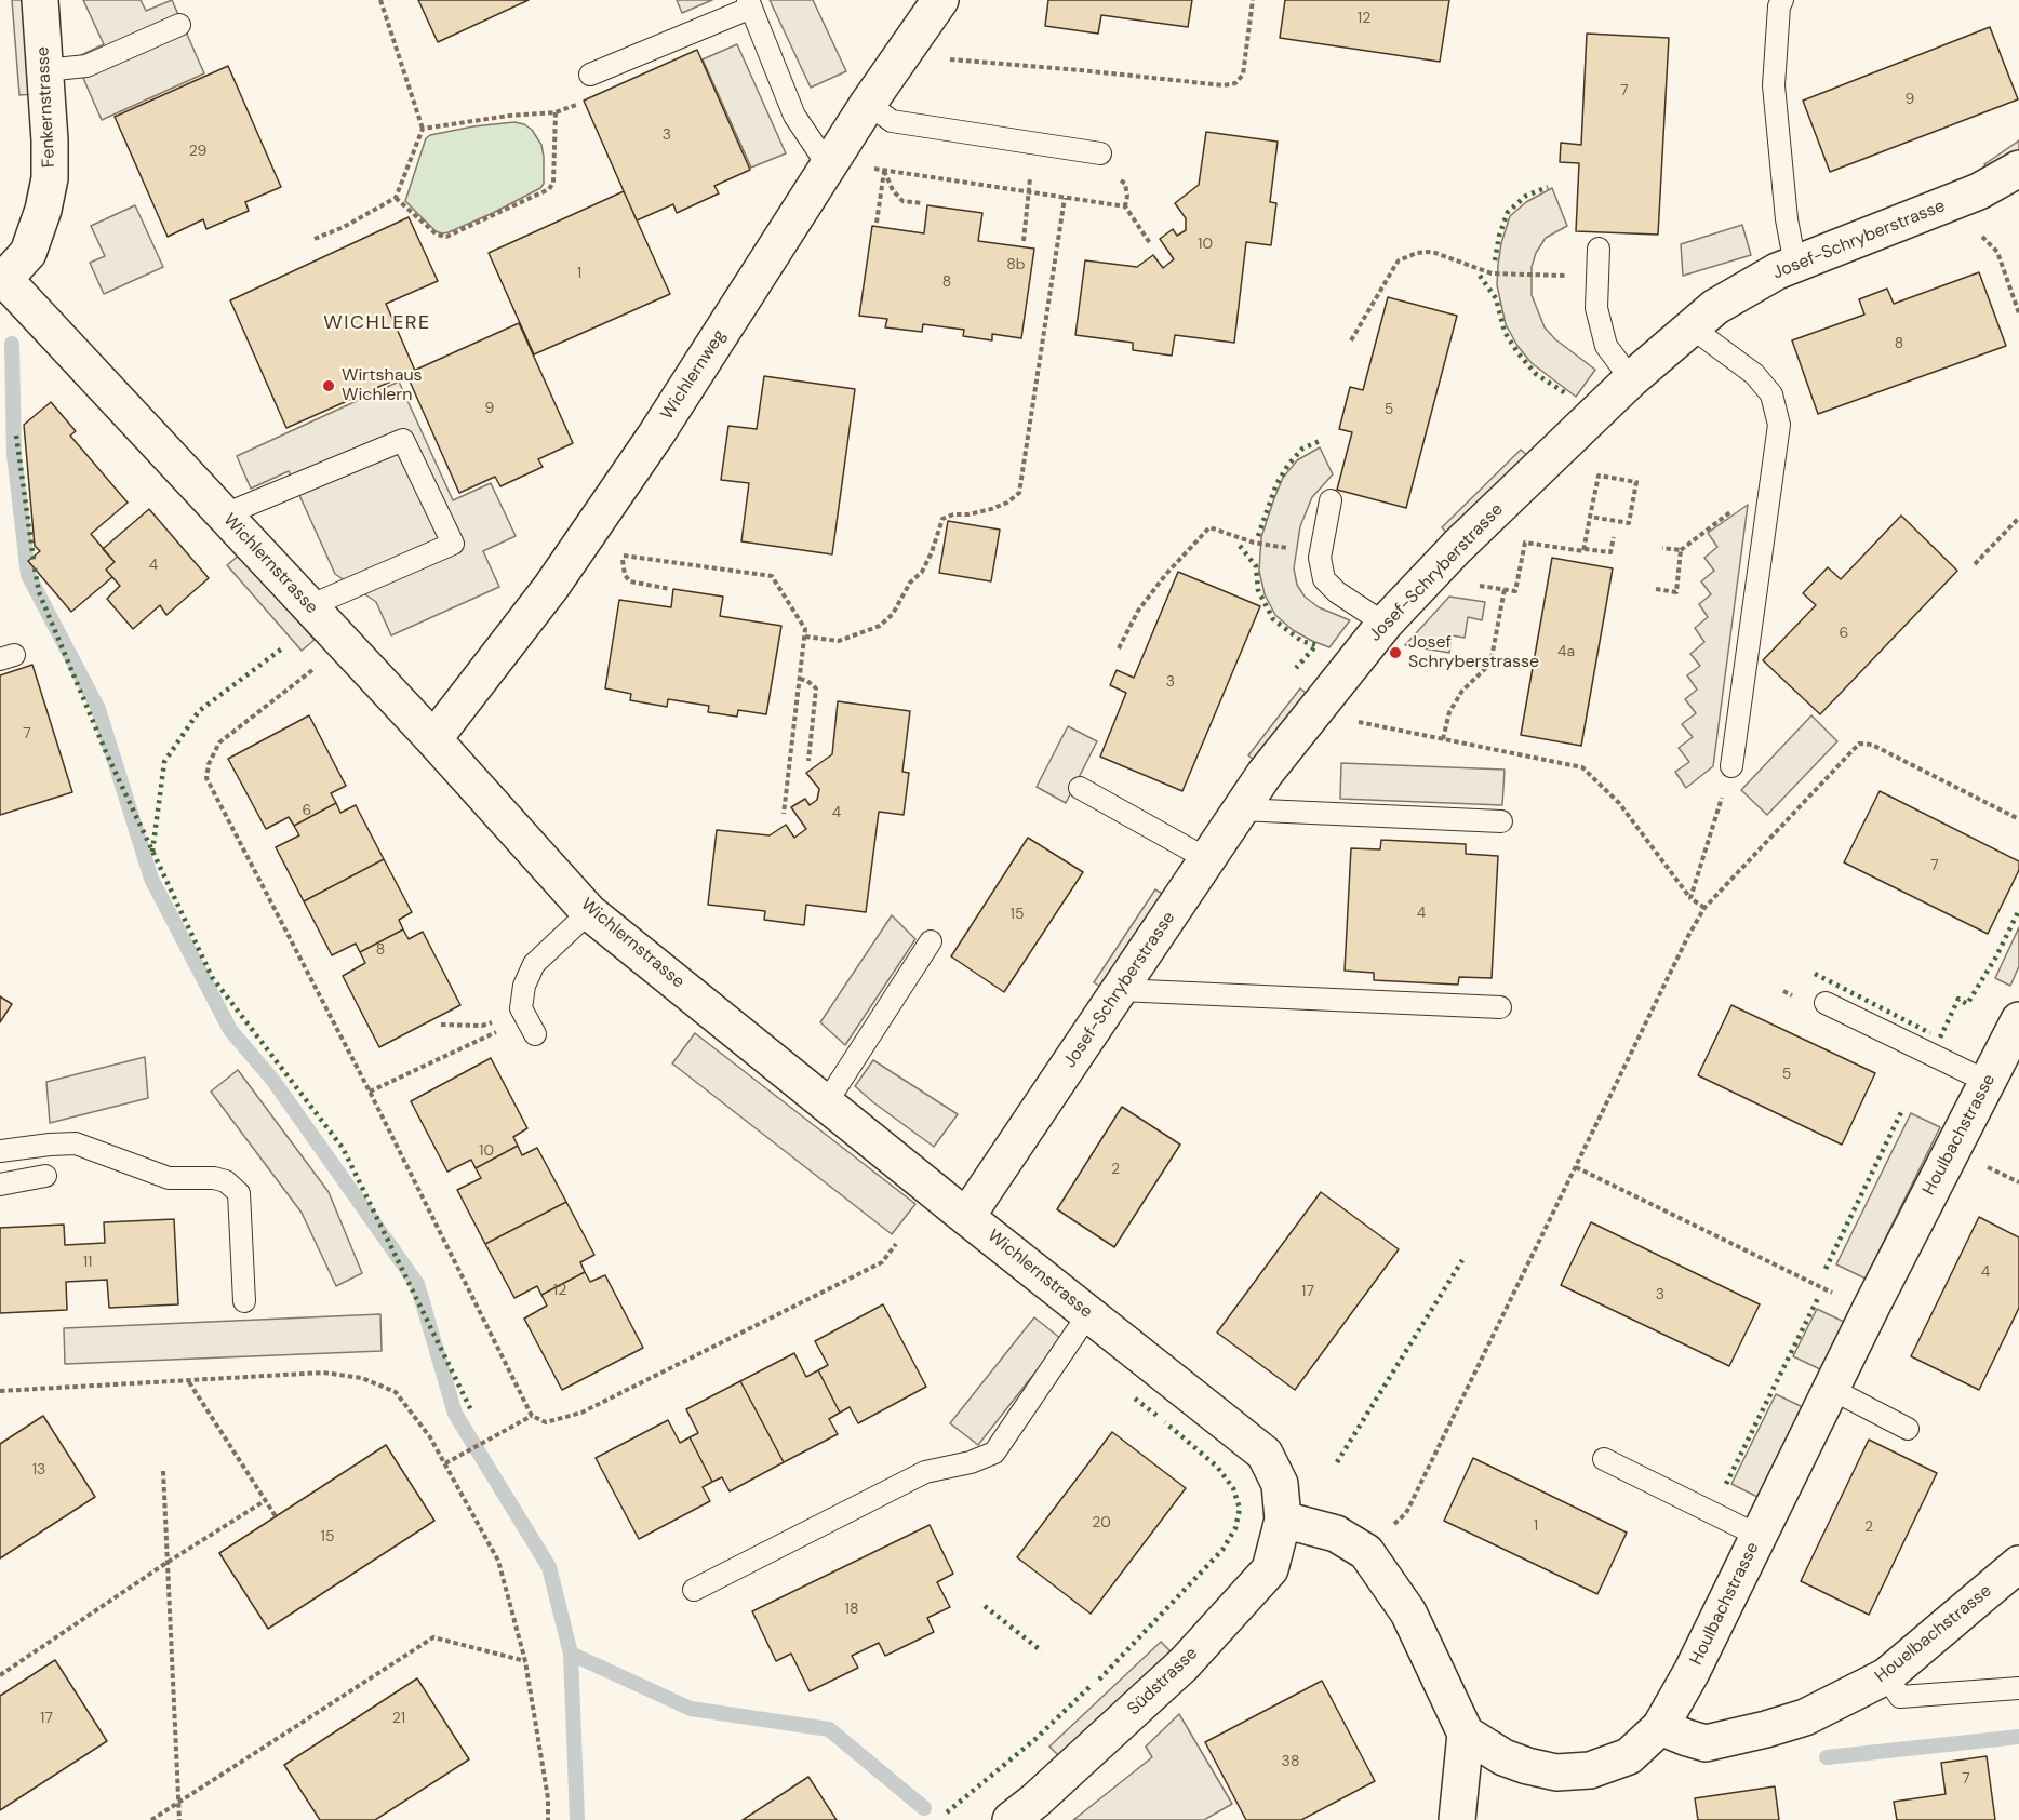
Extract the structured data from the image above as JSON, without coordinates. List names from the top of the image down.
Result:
{
  "streets": {
    "street": [
      "Fenkernstrasse",
      "Josef-Schryberstrasse",
      "Wichlernweg",
      "Wichlernstrasse",
      "Houlbachstrasse",
      "Houelbachstrasse",
      "Südstrasse"
    ]
  },
  "crossings": [
    ["Fenkernstrasse", "Wichlernstrasse"],
    ["Josef-Schryberstrasse", "Wichlernstrasse"],
    ["Wichlernweg", "Wichlernstrasse"],
    ["Wichlernstrasse", "Südstrasse"],
    ["Houlbachstrasse", "Houelbachstrasse"]
  ],
  "districts": ["WICHLERE"],
  "places": ["Wirtshaus Wichlern", "Josef Schryberstrasse"],
  "house_numbers": [
    "12",
    "7",
    "9",
    "3",
    "29",
    "10",
    "8b",
    "1",
    "8",
    "8",
    "9",
    "5",
    "4",
    "6",
    "4a",
    "3",
    "7",
    "6",
    "4",
    "7",
    "4",
    "15",
    "8",
    "5",
    "10",
    "2",
    "11",
    "4",
    "12",
    "17",
    "3",
    "13",
    "20",
    "1",
    "2",
    "15",
    "18",
    "17",
    "21",
    "38",
    "7"
  ]
}
